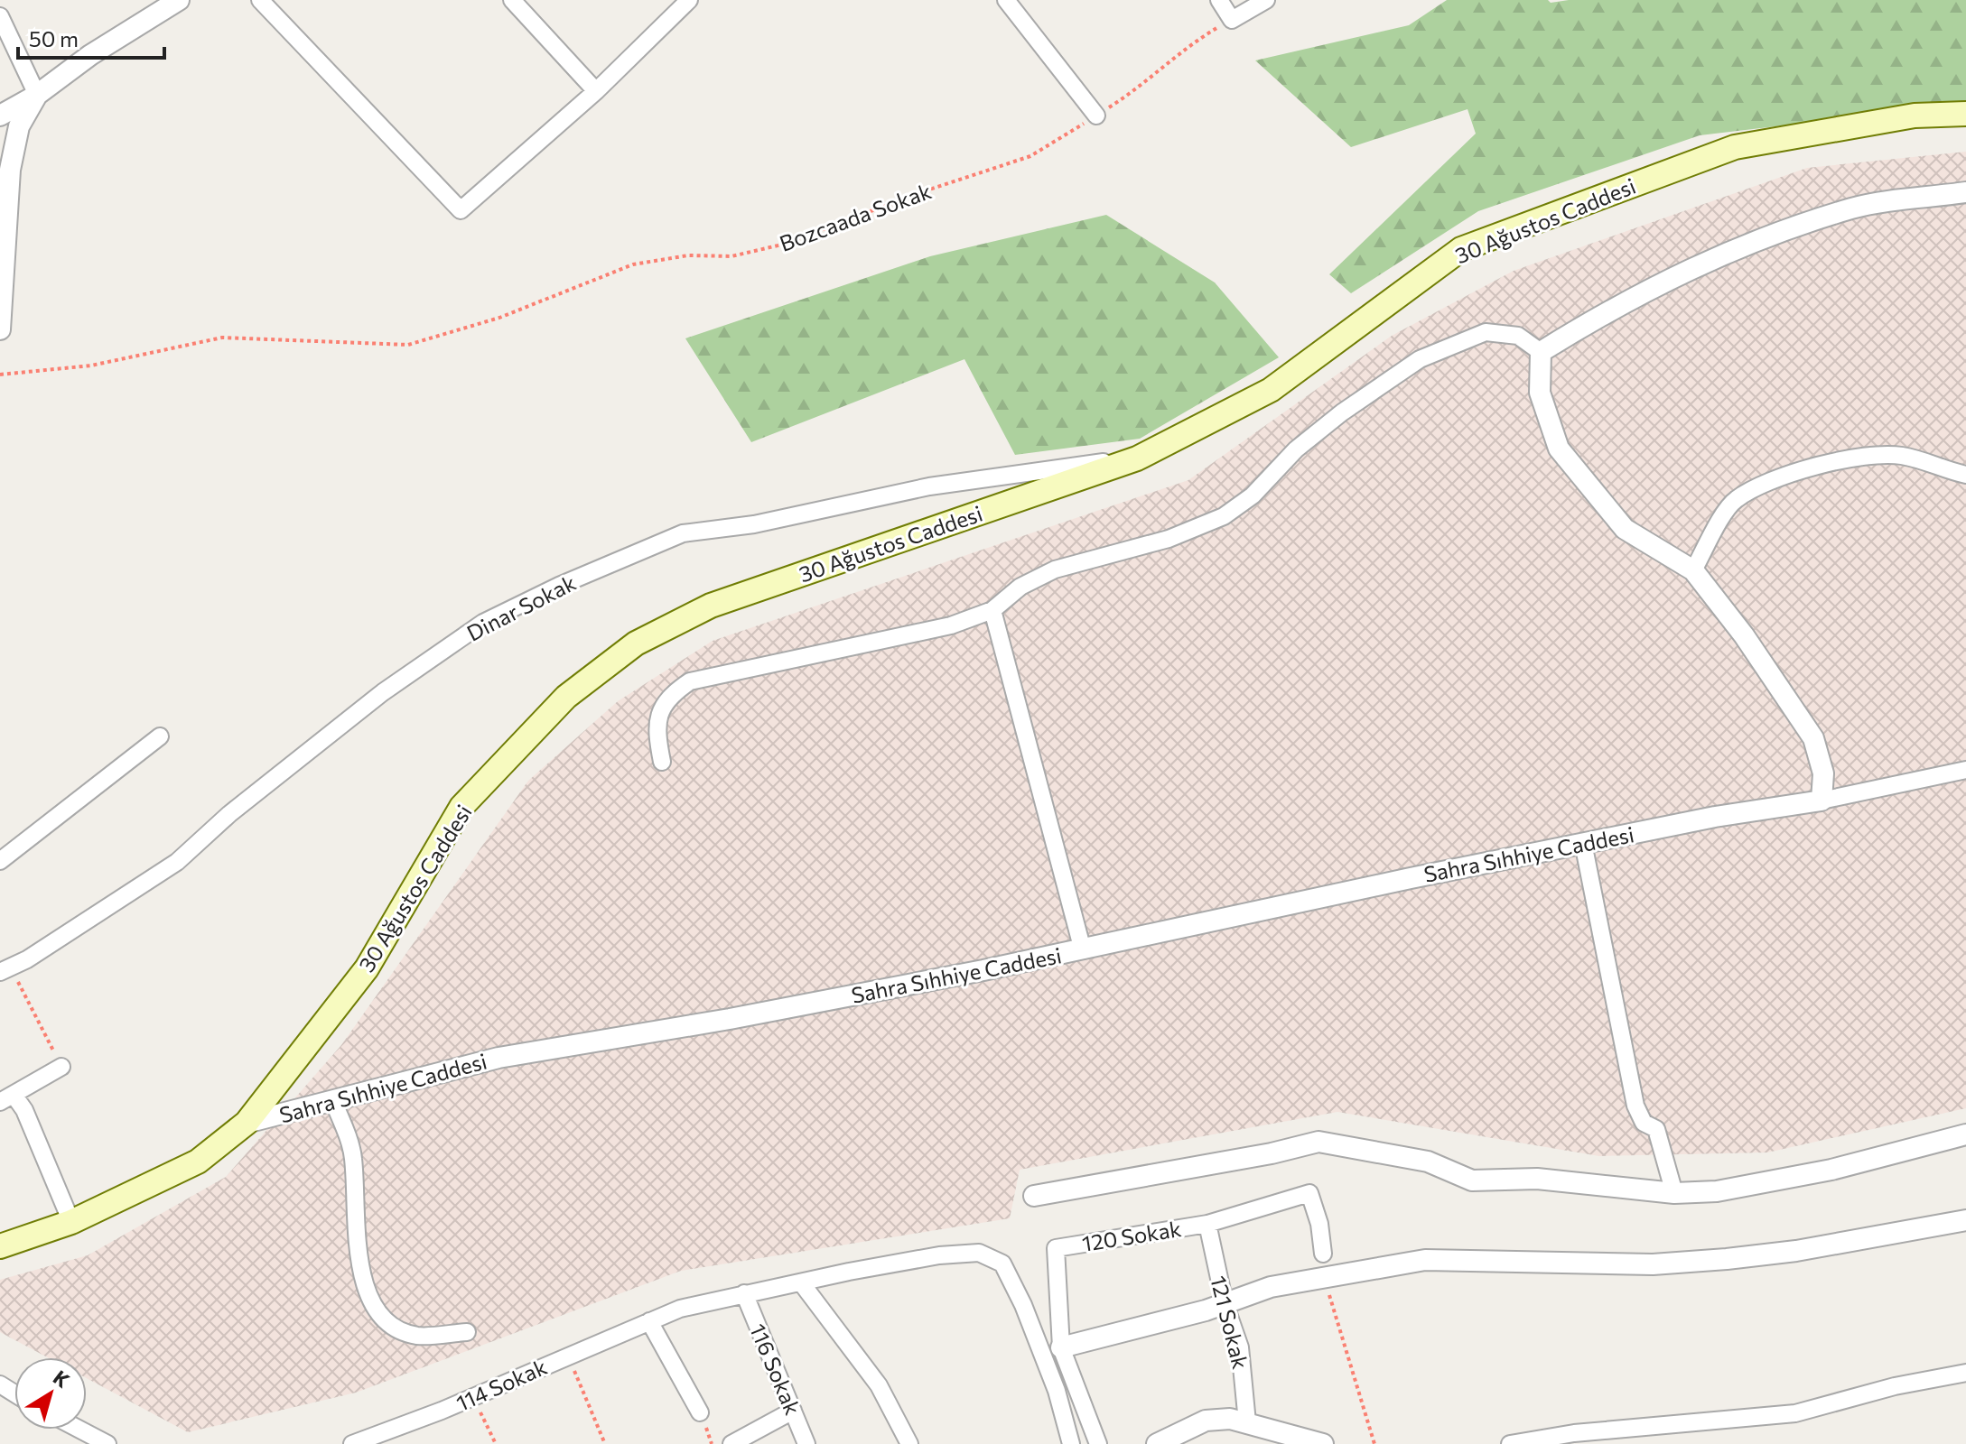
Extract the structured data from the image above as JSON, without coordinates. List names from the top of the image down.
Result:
{
  "streets": {
    "main road": ["30 Ağustos Caddesi"],
    "street": [
      "Dinar Sokak",
      "Sahra Sıhhiye Caddesi",
      "120 Sokak",
      "121 Sokak",
      "116 Sokak",
      "114 Sokak"
    ],
    "path": ["Bozcaada Sokak"]
  },
  "crossings": [
    ["30 Ağustos Caddesi", "Dinar Sokak"],
    ["30 Ağustos Caddesi", "Sahra Sıhhiye Caddesi"],
    ["120 Sokak", "121 Sokak"],
    ["116 Sokak", "114 Sokak"]
  ],
  "scale_bar": "50 m",
  "north": "top right"
}
